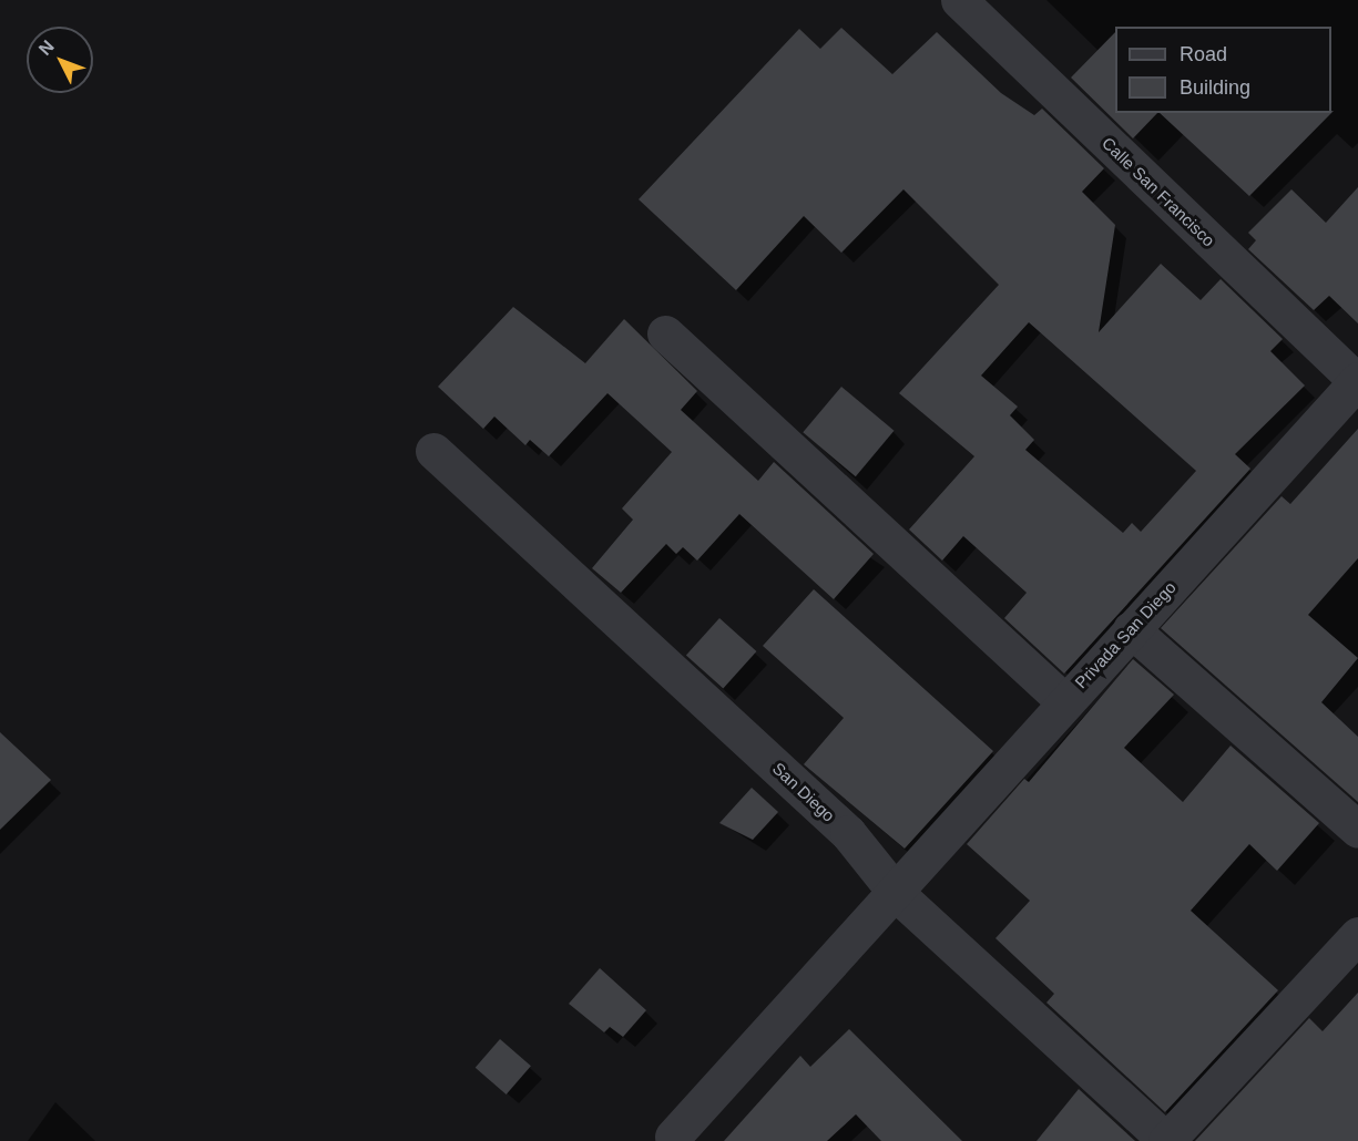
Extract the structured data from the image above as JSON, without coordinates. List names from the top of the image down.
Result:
{
  "streets": {
    "street": ["Calle San Francisco", "Privada San Diego", "San Diego"]
  },
  "crossings": [
    ["Calle San Francisco", "Privada San Diego"],
    ["Privada San Diego", "San Diego"]
  ],
  "legend": ["Road", "Building"],
  "north": "top left"
}
